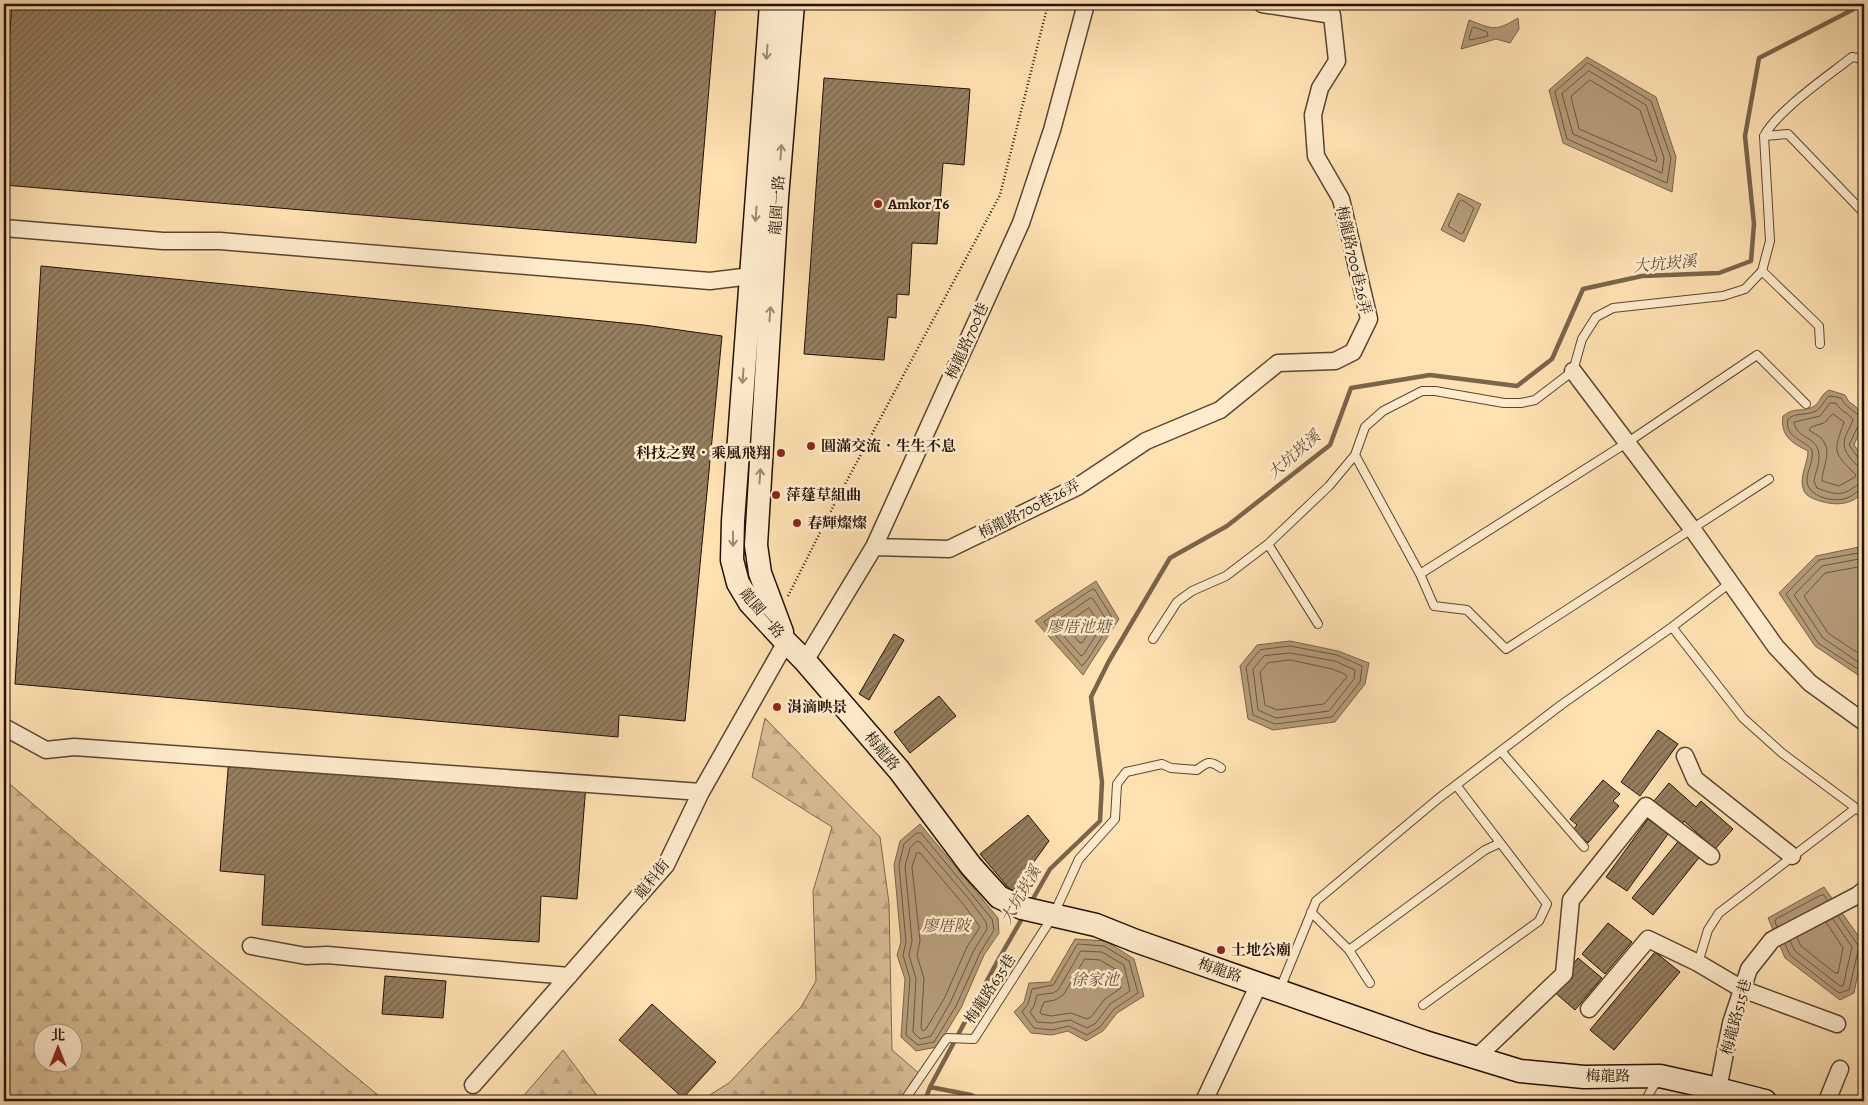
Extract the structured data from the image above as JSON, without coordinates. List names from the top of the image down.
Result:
{
  "streets": {
    "street": [
      "龍園一路",
      "梅龍路700巷26弄",
      "梅龍路700巷",
      "梅龍路",
      "龍科街",
      "梅龍路515巷"
    ],
    "lane": ["梅龍路635巷"]
  },
  "crossings": [
    ["龍園一路", "梅龍路"],
    ["龍園一路", "龍科街"],
    ["梅龍路700巷26弄", "梅龍路700巷"],
    ["梅龍路700巷", "梅龍路"],
    ["梅龍路", "龍科街"],
    ["梅龍路", "梅龍路635巷"],
    ["梅龍路", "梅龍路515巷"]
  ],
  "water": [
    "大坑崁溪",
    "廖厝池塘",
    "廖厝陂",
    "徐家池"
  ],
  "places": [
    "Amkor T6",
    "圓滿交流．生生不息",
    "科技之翼．乘風飛翔",
    "萍蓬草組曲",
    "春輝燦燦",
    "涓滴映景",
    "土地公廟"
  ],
  "north": "top"
}
